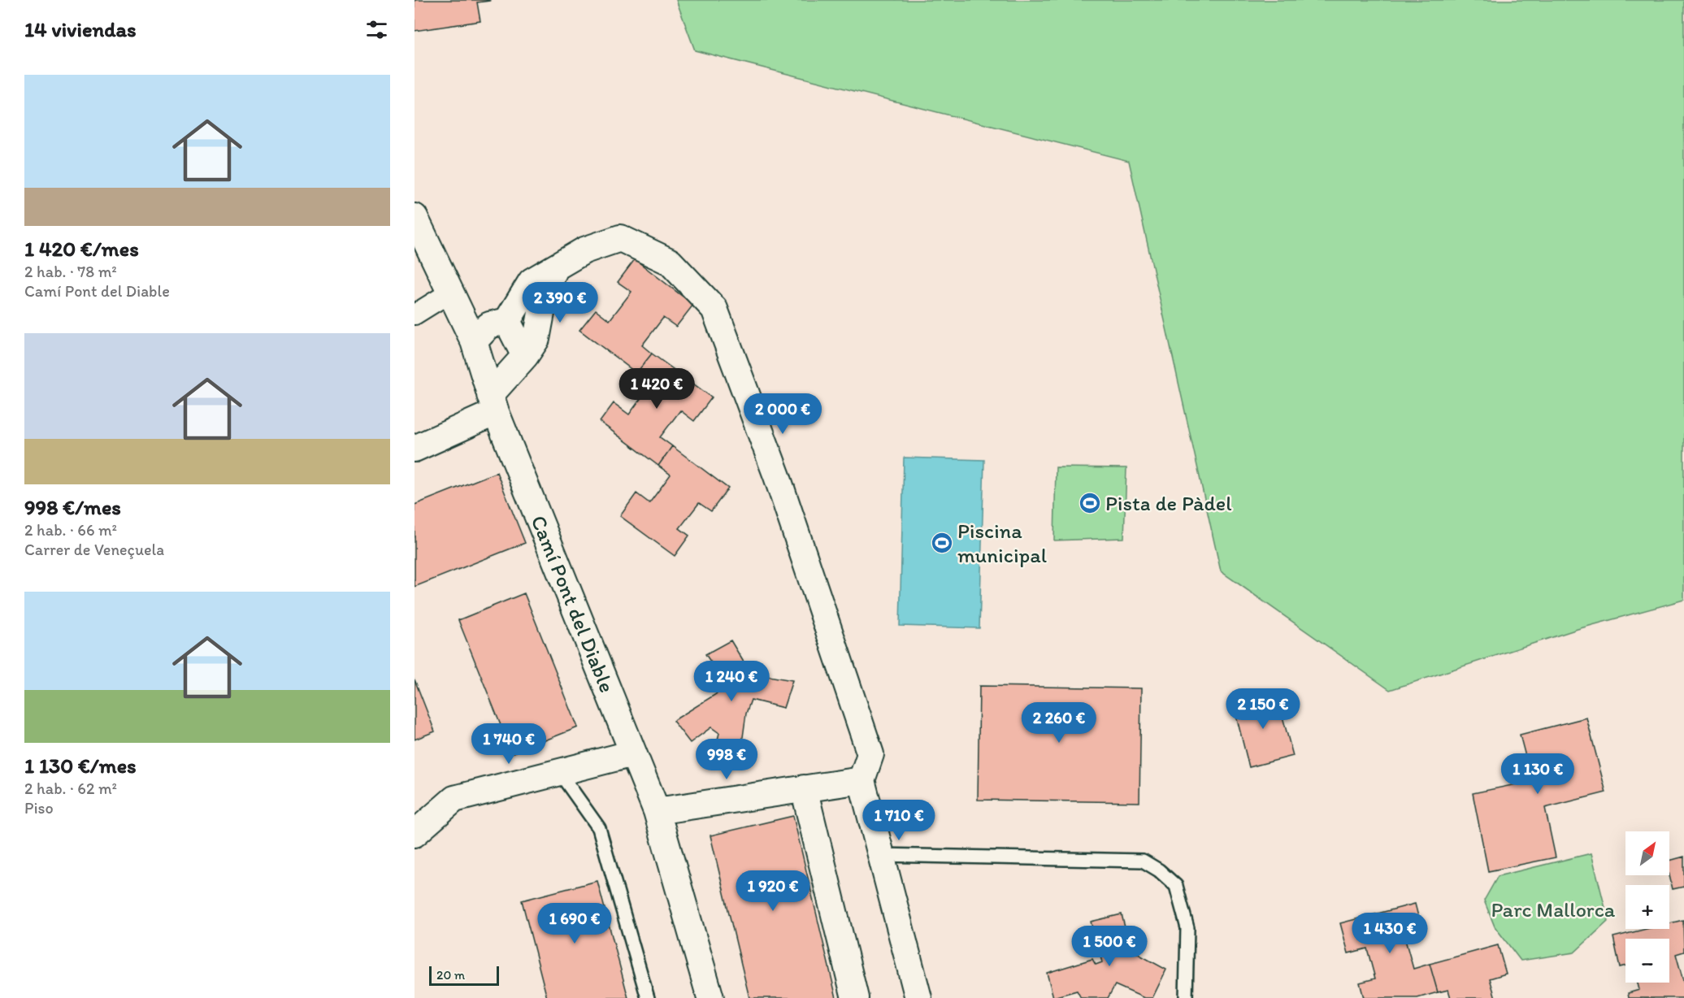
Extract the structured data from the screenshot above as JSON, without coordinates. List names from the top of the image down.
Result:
{
  "streets": {
    "street": ["Camí Pont del Diable"]
  },
  "parks": ["Parc Mallorca"],
  "places": {
    "sports": ["Pista de Pàdel", "Piscina municipal"]
  },
  "scale_bar": "20 m",
  "north": "top right",
  "page": {
    "heading": "14 viviendas",
    "list": [
      {
        "name": "1 420 €/mes",
        "note": "2 hab. · 78 m² · Camí Pont del Diable"
      },
      {
        "name": "998 €/mes",
        "note": "2 hab. · 66 m² · Carrer de Veneçuela"
      },
      {
        "name": "1 130 €/mes",
        "note": "2 hab. · 62 m² · Piso"
      }
    ],
    "price": [
      "2 390 €",
      "1 420 €",
      "2 000 €",
      "1 240 €",
      "2 150 €",
      "2 260 €",
      "1 740 €",
      "998 €",
      "1 130 €",
      "1 710 €",
      "1 920 €",
      "1 690 €",
      "1 430 €",
      "1 500 €"
    ],
    "map_buttons": ["+", "−"],
    "scale": "20 m"
  }
}
